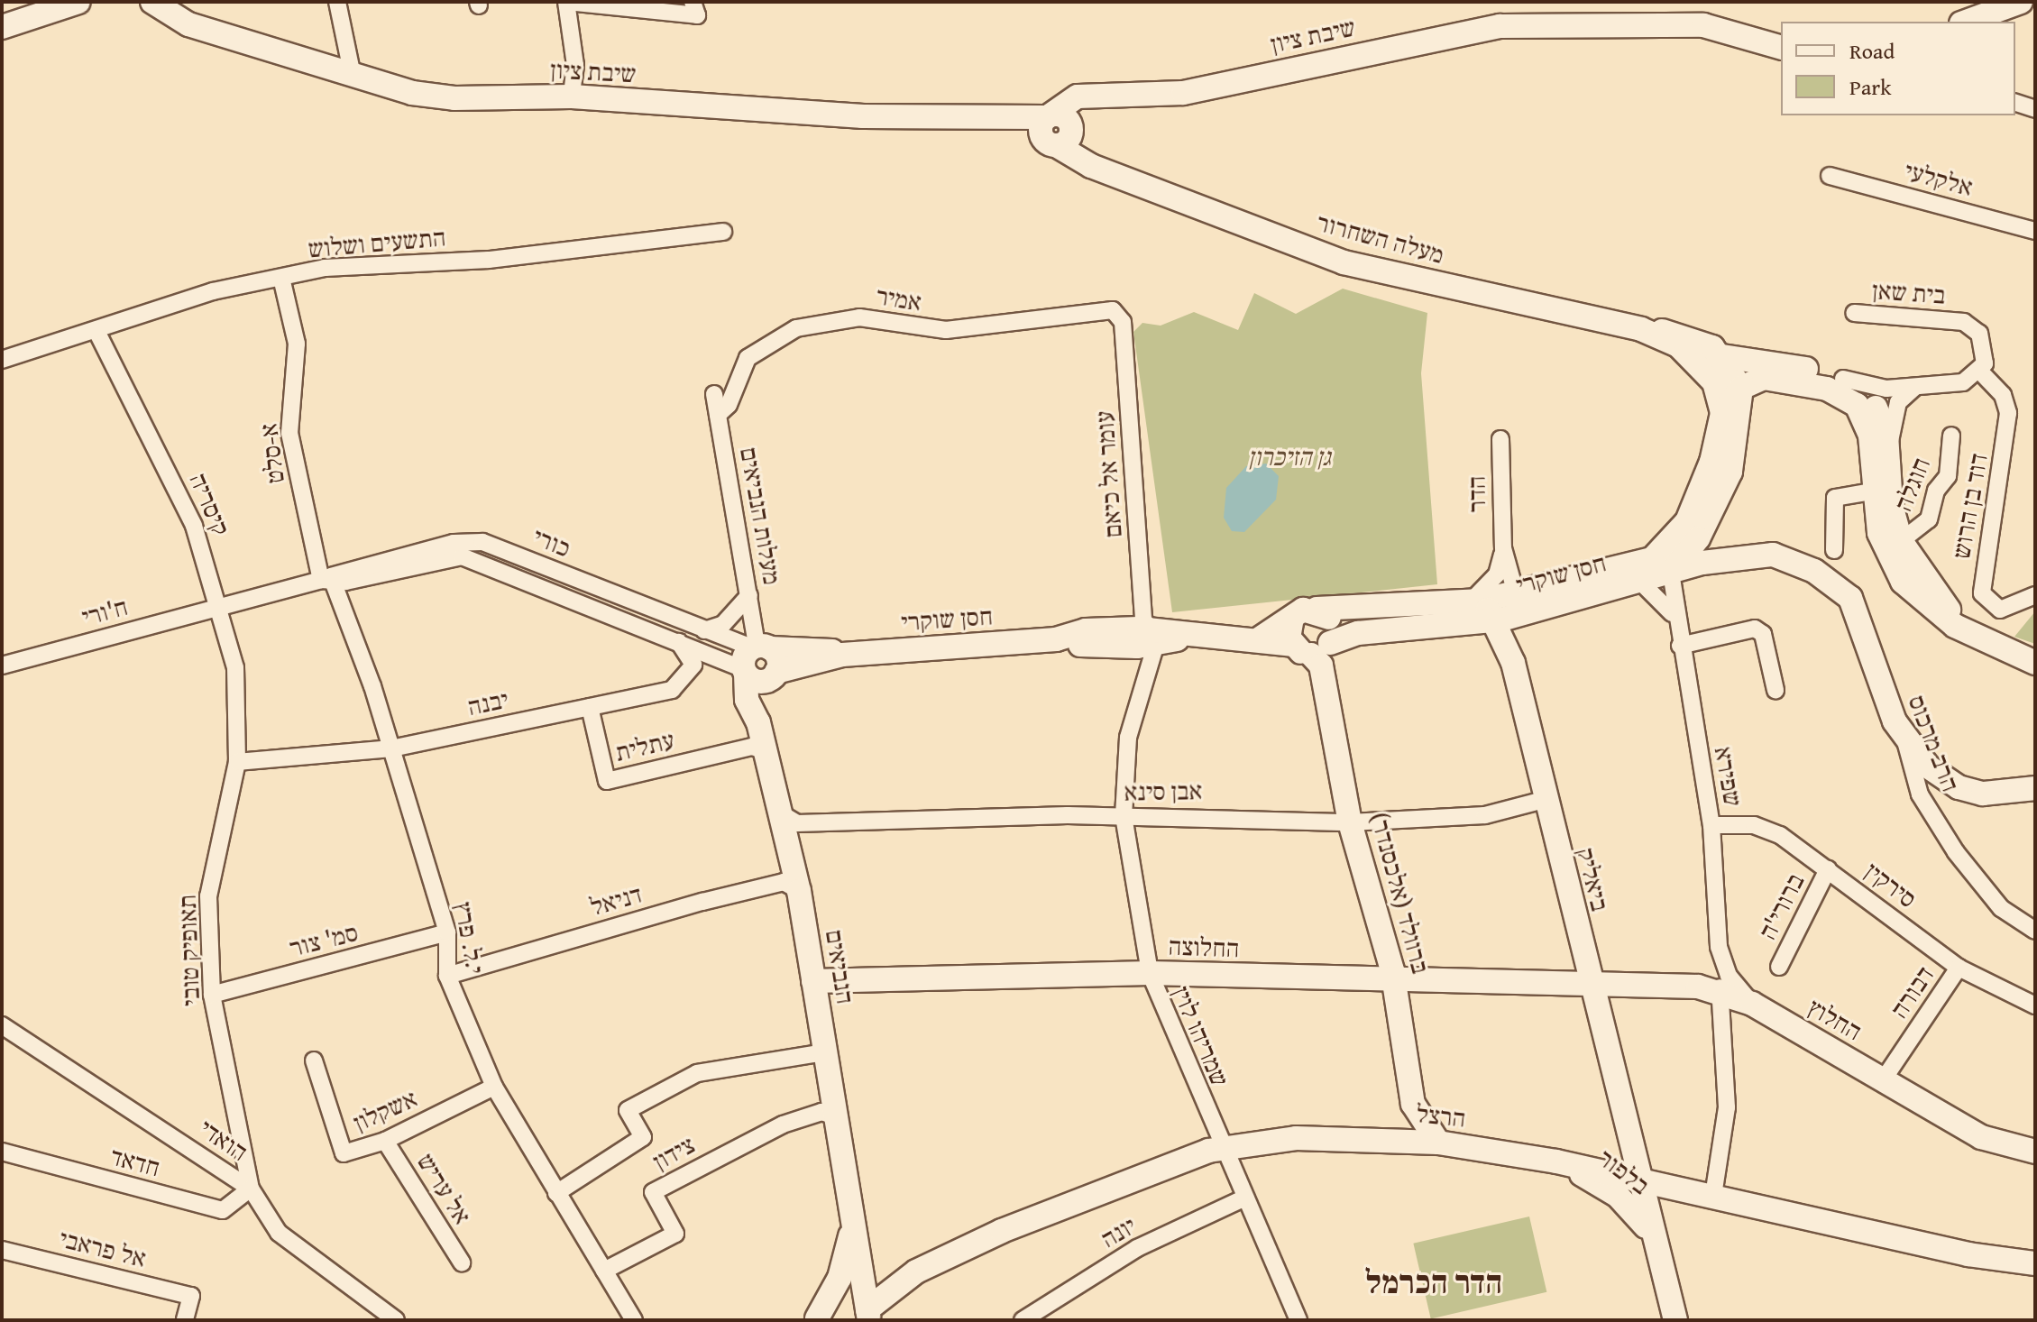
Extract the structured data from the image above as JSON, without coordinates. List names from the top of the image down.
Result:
{
  "streets": {
    "street": [
      "שיבת ציון",
      "אלקלעי",
      "מעלה השחרור",
      "התשעים ושלוש",
      "בית שאן",
      "אמיר",
      "א-סלט",
      "עומר אל כיאם",
      "חוגלה",
      "הדר",
      "קיסריה",
      "דוד בן הרוש",
      "מעלות הנביאים",
      "כורי",
      "חסן שוקרי",
      "ח'ורי",
      "יבנה",
      "הרב מרכוס",
      "עתלית",
      "שפירא",
      "אבן סינא",
      "ביאליק",
      "סירקין",
      "ברוולד (אלכסנדר)",
      "דניאל",
      "ברורי'ה",
      "י.ל. פרץ",
      "סמ' צור",
      "החלוצה",
      "תאופיק טובי",
      "הנביאים",
      "דבורה",
      "החלוץ",
      "שמריהו לוין",
      "אשקלון",
      "הרצל",
      "הואדי",
      "צידון",
      "חדאד",
      "בלפור",
      "אל עריש",
      "יונה",
      "אל פראבי"
    ]
  },
  "crossings": [
    ["שיבת ציון", "מעלה השחרור"],
    ["התשעים ושלוש", "א-סלט"],
    ["התשעים ושלוש", "קיסריה"],
    ["בית שאן", "דוד בן הרוש"],
    ["אמיר", "עומר אל כיאם"],
    ["אמיר", "מעלות הנביאים"],
    ["א-סלט", "כורי"],
    ["א-סלט", "י.ל. פרץ"],
    ["עומר אל כיאם", "חסן שוקרי"],
    ["עומר אל כיאם", "שמריהו לוין"],
    ["הדר", "חסן שוקרי"],
    ["הדר", "ביאליק"],
    ["קיסריה", "כורי"],
    ["קיסריה", "ח'ורי"],
    ["קיסריה", "תאופיק טובי"],
    ["מעלות הנביאים", "כורי"],
    ["מעלות הנביאים", "חסן שוקרי"],
    ["מעלות הנביאים", "הנביאים"],
    ["כורי", "חסן שוקרי"],
    ["כורי", "ח'ורי"],
    ["כורי", "יבנה"],
    ["כורי", "י.ל. פרץ"],
    ["כורי", "הנביאים"],
    ["חסן שוקרי", "הרב מרכוס"],
    ["חסן שוקרי", "שפירא"],
    ["חסן שוקרי", "ביאליק"],
    ["חסן שוקרי", "ברוולד (אלכסנדר)"],
    ["חסן שוקרי", "הנביאים"],
    ["חסן שוקרי", "שמריהו לוין"],
    ["יבנה", "עתלית"],
    ["יבנה", "י.ל. פרץ"],
    ["יבנה", "תאופיק טובי"],
    ["עתלית", "הנביאים"],
    ["שפירא", "סירקין"],
    ["שפירא", "החלוץ"],
    ["אבן סינא", "ביאליק"],
    ["אבן סינא", "ברוולד (אלכסנדר)"],
    ["אבן סינא", "הנביאים"],
    ["אבן סינא", "שמריהו לוין"],
    ["ביאליק", "החלוצה"],
    ["ביאליק", "החלוץ"],
    ["ביאליק", "הרצל"],
    ["ביאליק", "בלפור"],
    ["סירקין", "ברורי'ה"],
    ["סירקין", "דבורה"],
    ["ברוולד (אלכסנדר)", "החלוצה"],
    ["ברוולד (אלכסנדר)", "הרצל"],
    ["דניאל", "י.ל. פרץ"],
    ["דניאל", "הנביאים"],
    ["י.ל. פרץ", "סמ' צור"],
    ["י.ל. פרץ", "אשקלון"],
    ["י.ל. פרץ", "צידון"],
    ["סמ' צור", "תאופיק טובי"],
    ["החלוצה", "הנביאים"],
    ["החלוצה", "החלוץ"],
    ["החלוצה", "שמריהו לוין"],
    ["תאופיק טובי", "הואדי"],
    ["תאופיק טובי", "חדאד"],
    ["הנביאים", "הרצל"],
    ["הנביאים", "צידון"],
    ["דבורה", "החלוץ"],
    ["שמריהו לוין", "הרצל"],
    ["שמריהו לוין", "יונה"],
    ["אשקלון", "אל עריש"],
    ["הרצל", "בלפור"],
    ["הואדי", "חדאד"]
  ],
  "districts": ["הדר הכרמל"],
  "parks": ["גן הזיכרון"],
  "legend": ["Road", "Park"]
}
